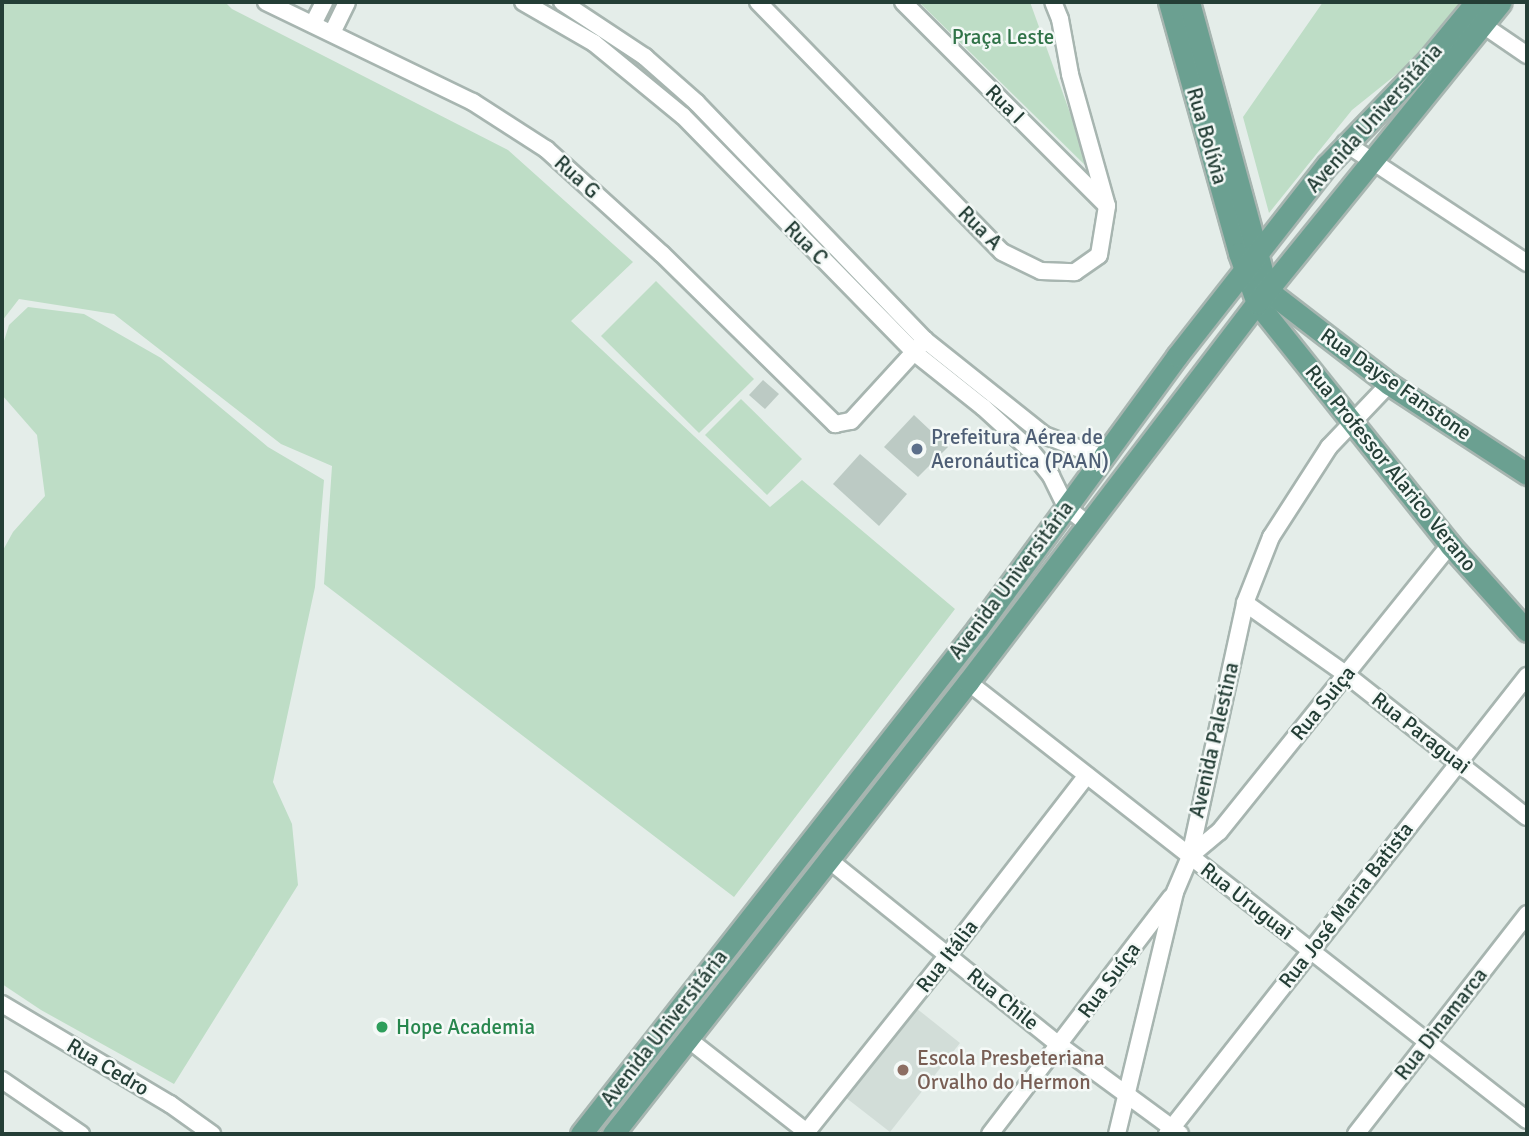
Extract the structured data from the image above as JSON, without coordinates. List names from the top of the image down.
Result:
{
  "streets": {
    "main road": [
      "Avenida Universitária",
      "Rua Bolívia",
      "Rua Dayse Fanstone",
      "Rua Professor Alarico Verano"
    ],
    "street": [
      "Rua I",
      "Rua G",
      "Rua A",
      "Rua C",
      "Rua Suiça",
      "Rua Paraguai",
      "Avenida Palestina",
      "Rua Uruguai",
      "Rua José Maria Batista",
      "Rua Itália",
      "Rua Suíça",
      "Rua Chile",
      "Rua Dinamarca",
      "Rua Cedro"
    ]
  },
  "crossings": [
    ["Rua I", "Rua A"],
    ["Avenida Universitária", "Rua Bolívia"],
    ["Avenida Universitária", "Rua C"],
    ["Avenida Universitária", "Rua Dayse Fanstone"],
    ["Avenida Universitária", "Rua Professor Alarico Verano"],
    ["Avenida Universitária", "Rua Uruguai"],
    ["Avenida Universitária", "Rua Chile"],
    ["Rua G", "Rua C"],
    ["Rua Dayse Fanstone", "Rua Professor Alarico Verano"],
    ["Rua Dayse Fanstone", "Avenida Palestina"],
    ["Rua Professor Alarico Verano", "Rua Suiça"],
    ["Rua Professor Alarico Verano", "Avenida Palestina"],
    ["Rua Suiça", "Rua Paraguai"],
    ["Rua Suiça", "Avenida Palestina"],
    ["Rua Suiça", "Rua Uruguai"],
    ["Rua Paraguai", "Avenida Palestina"],
    ["Rua Paraguai", "Rua José Maria Batista"],
    ["Avenida Palestina", "Rua Uruguai"],
    ["Avenida Palestina", "Rua Suíça"],
    ["Avenida Palestina", "Rua Chile"],
    ["Rua Uruguai", "Rua José Maria Batista"],
    ["Rua Uruguai", "Rua Itália"],
    ["Rua Uruguai", "Rua Dinamarca"],
    ["Rua José Maria Batista", "Rua Chile"],
    ["Rua Itália", "Rua Chile"],
    ["Rua Suíça", "Rua Chile"]
  ],
  "parks": ["Praça Leste"],
  "places": ["Prefeitura Aérea de Aeronáutica (PAAN)", "Hope Academia", "Escola Presbeteriana Orvalho do Hermon"]
}
